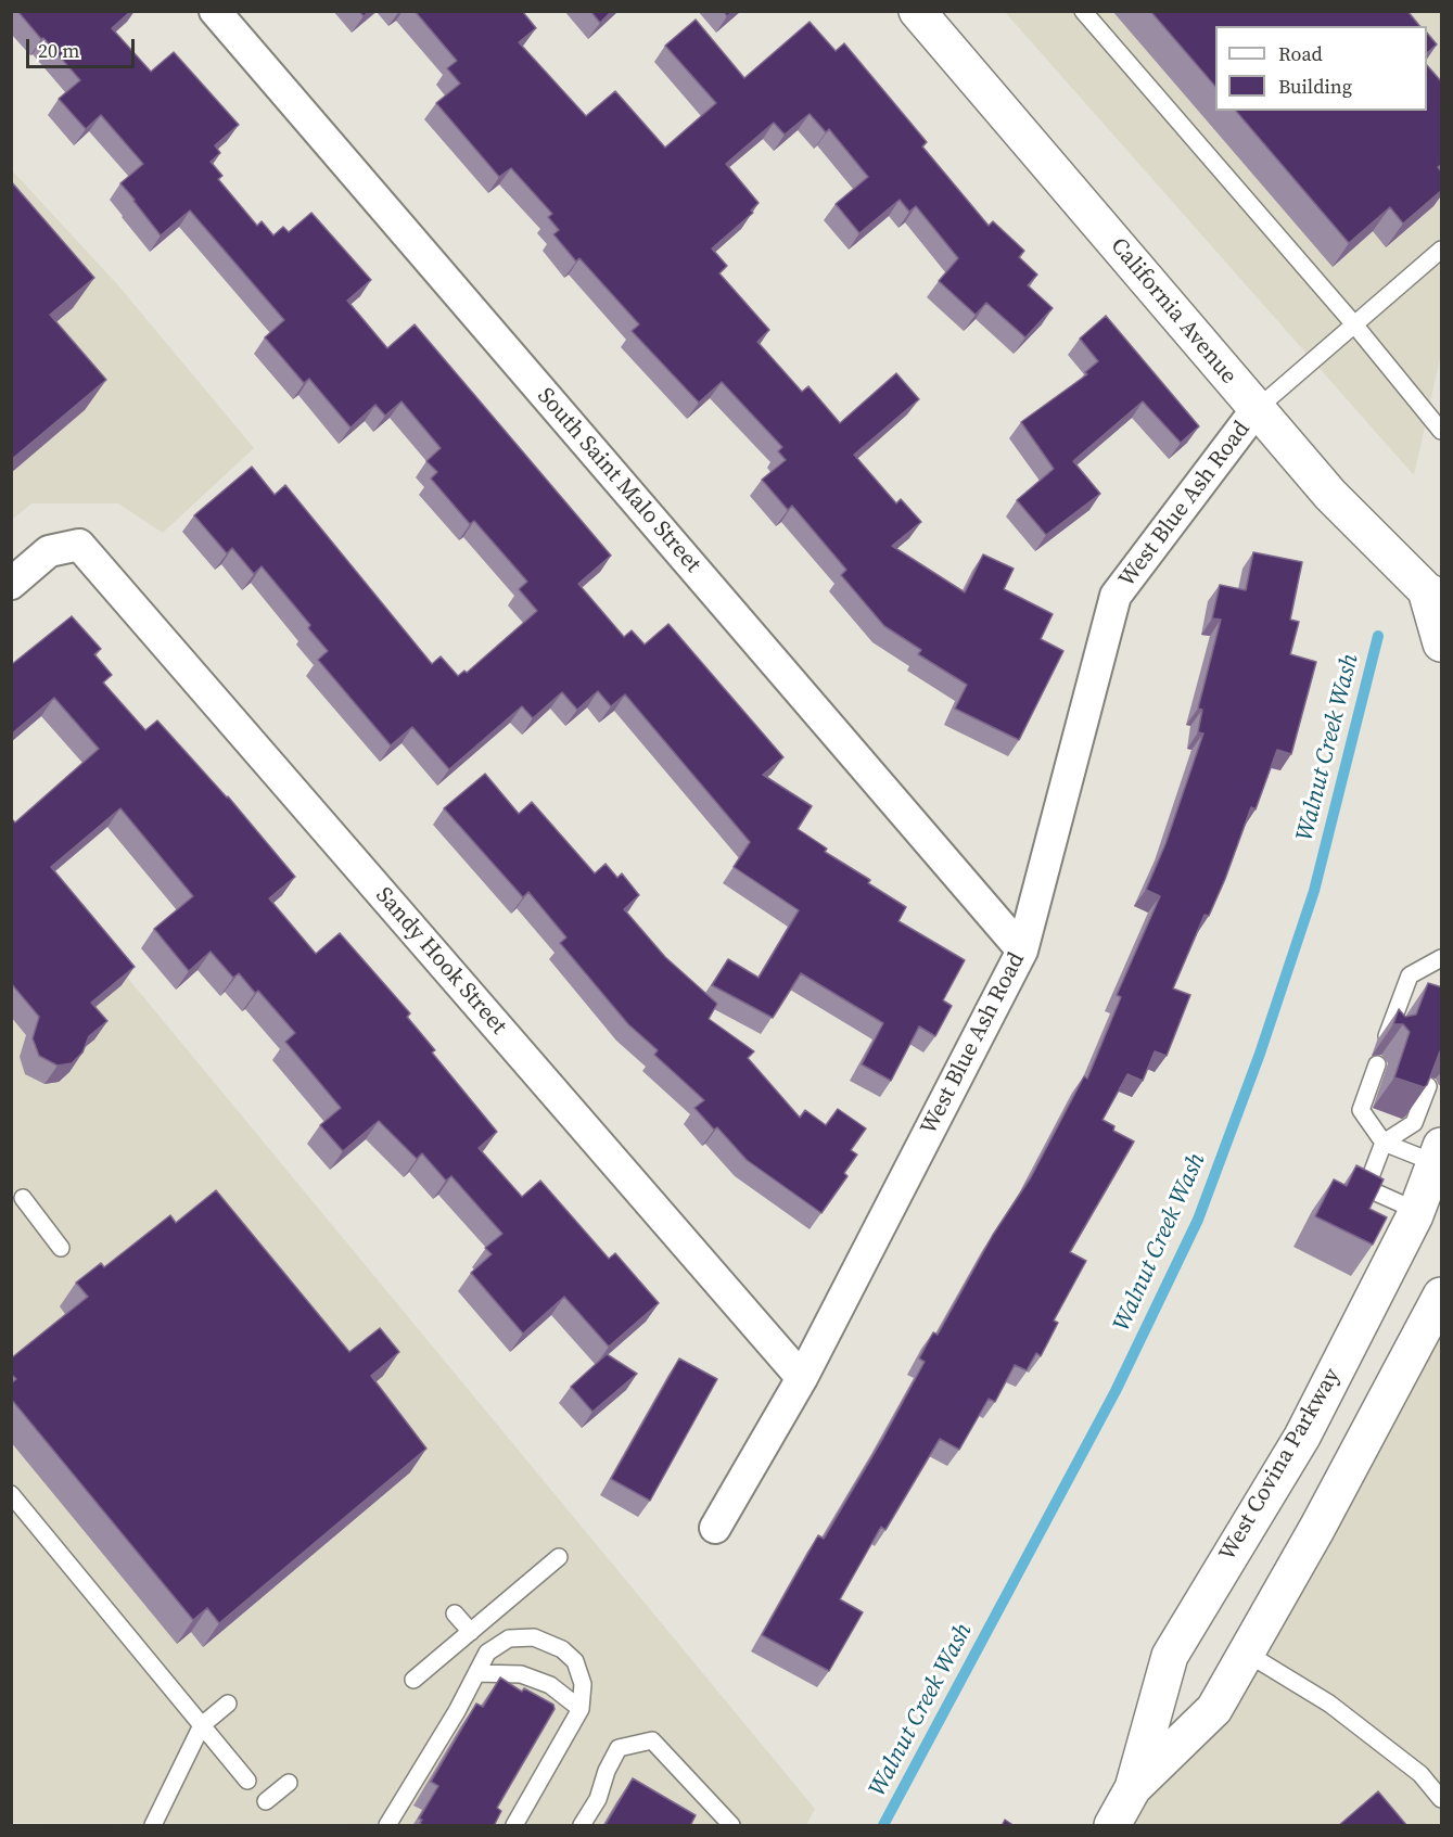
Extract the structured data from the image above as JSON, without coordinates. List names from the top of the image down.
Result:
{
  "streets": {
    "street": [
      "California Avenue",
      "South Saint Malo Street",
      "West Blue Ash Road",
      "Sandy Hook Street",
      "West Covina Parkway"
    ]
  },
  "crossings": [
    ["California Avenue", "West Blue Ash Road"],
    ["South Saint Malo Street", "West Blue Ash Road"],
    ["West Blue Ash Road", "Sandy Hook Street"]
  ],
  "water": ["Walnut Creek Wash"],
  "legend": ["Road", "Building"],
  "scale_bar": "20 m"
}
